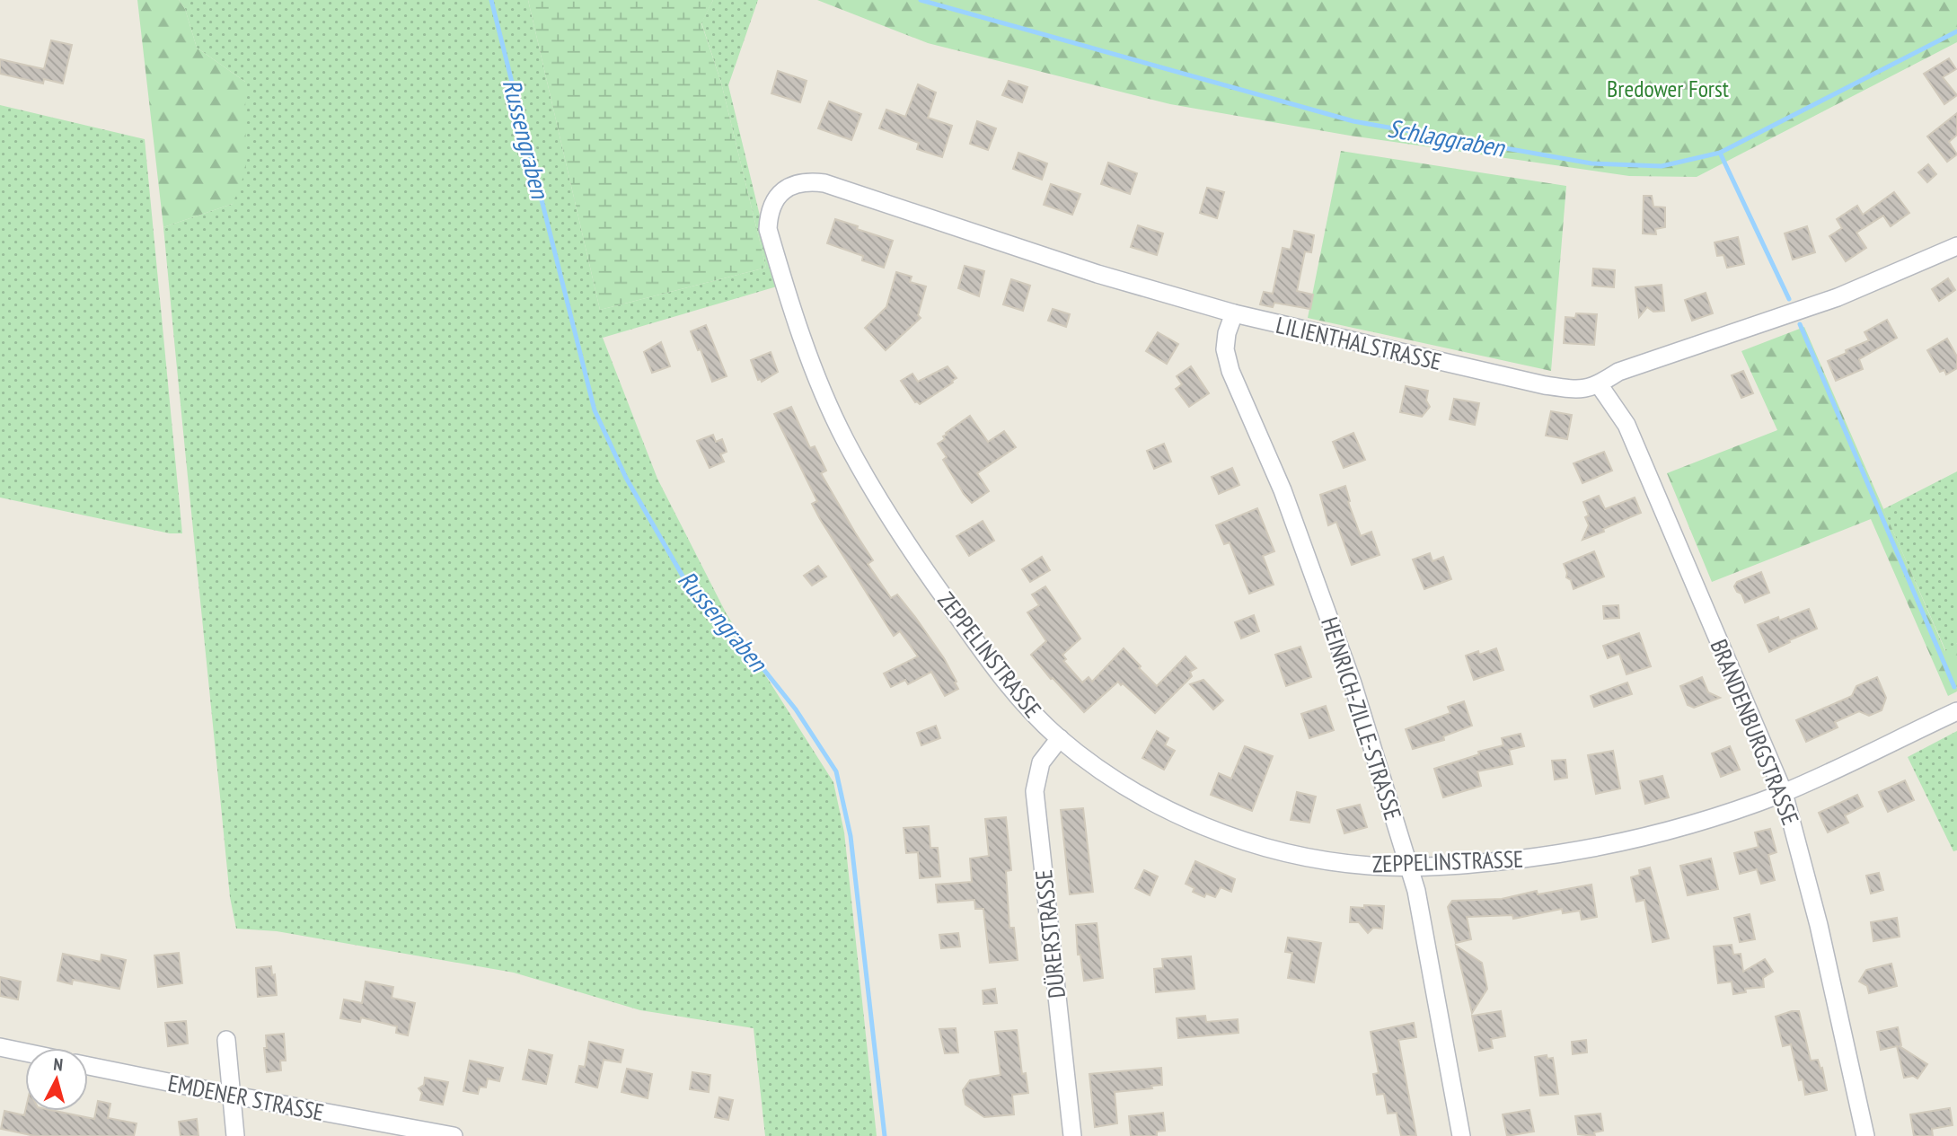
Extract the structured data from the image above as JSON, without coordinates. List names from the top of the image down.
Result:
{
  "streets": {
    "street": [
      "LILIENTHALSTRASSE",
      "ZEPPELINSTRASSE",
      "HEINRICH-ZILLE-STRASSE",
      "BRANDENBURGSTRASSE",
      "DÜRERSTRASSE",
      "EMDENER STRASSE"
    ]
  },
  "crossings": [
    ["LILIENTHALSTRASSE", "ZEPPELINSTRASSE"],
    ["LILIENTHALSTRASSE", "HEINRICH-ZILLE-STRASSE"],
    ["LILIENTHALSTRASSE", "BRANDENBURGSTRASSE"],
    ["ZEPPELINSTRASSE", "HEINRICH-ZILLE-STRASSE"],
    ["ZEPPELINSTRASSE", "BRANDENBURGSTRASSE"],
    ["ZEPPELINSTRASSE", "DÜRERSTRASSE"]
  ],
  "water": ["Schlaggraben", "Russengraben"],
  "parks": ["Bredower Forst"],
  "north": "top"
}
